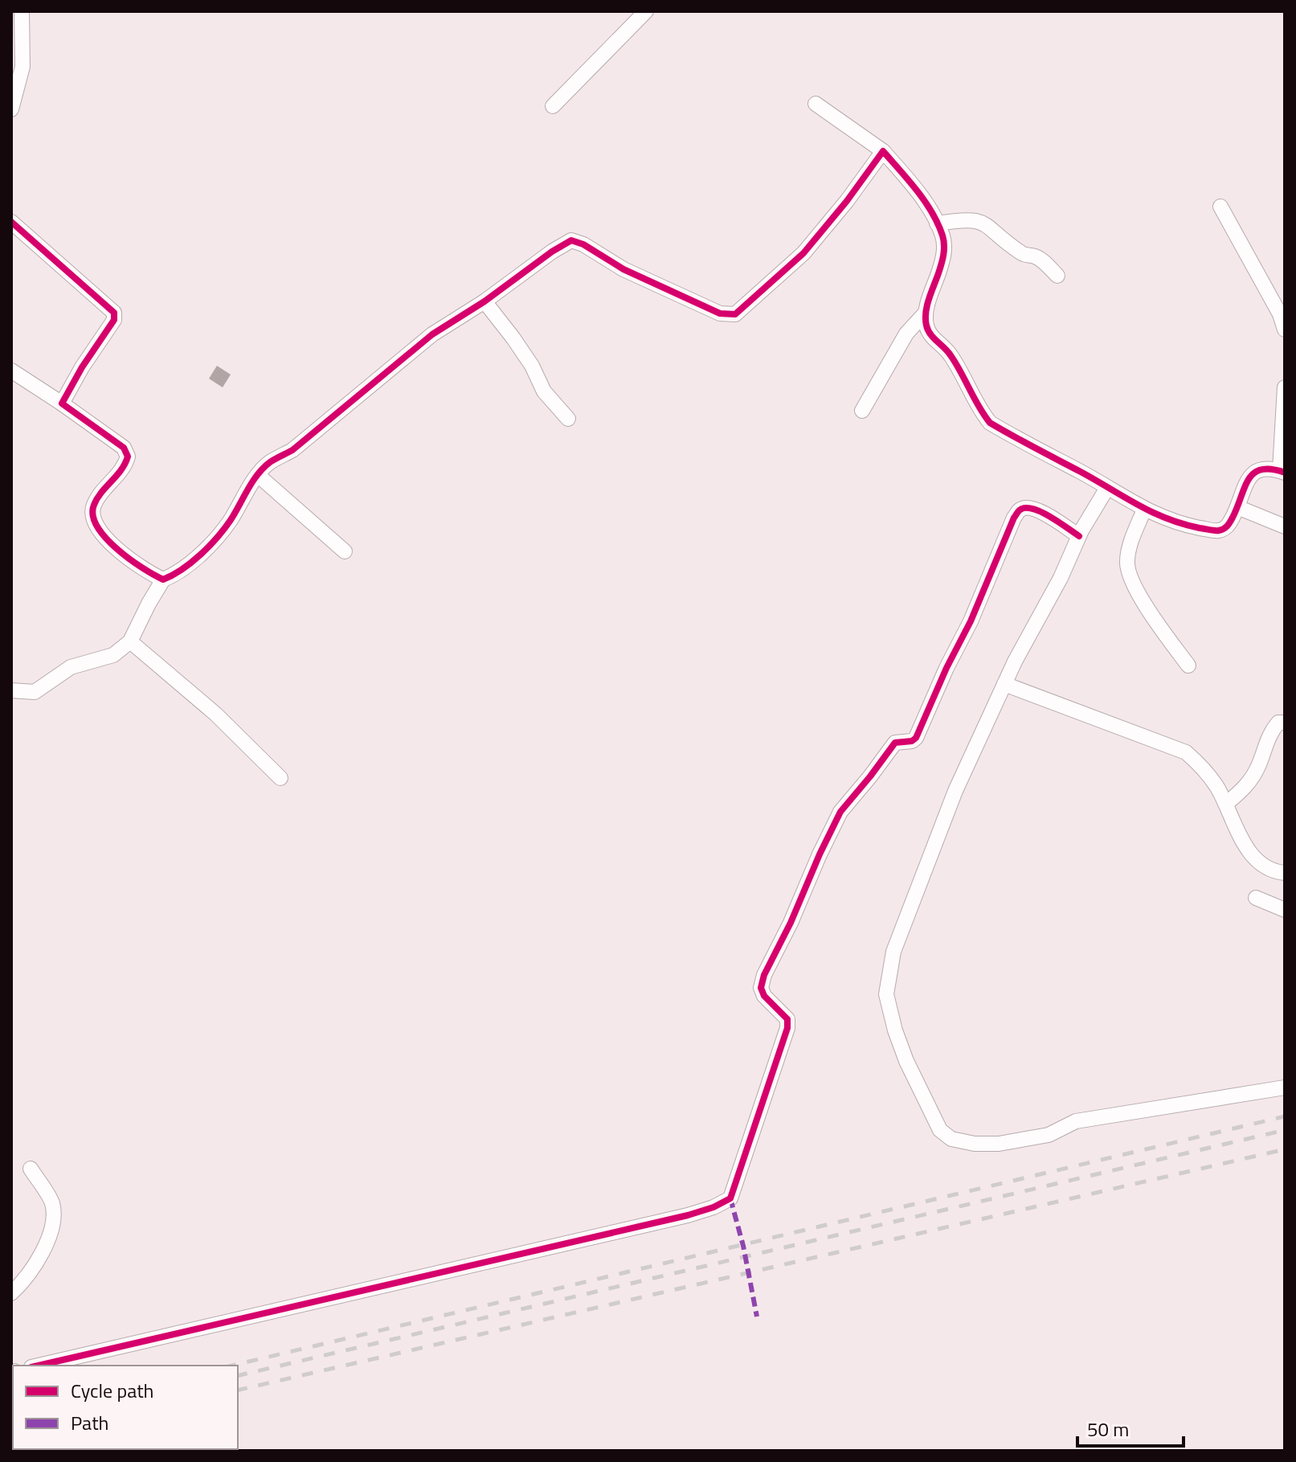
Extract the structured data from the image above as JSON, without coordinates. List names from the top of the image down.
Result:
{
  "legend": ["Cycle path", "Path"],
  "scale_bar": "50 m"
}
